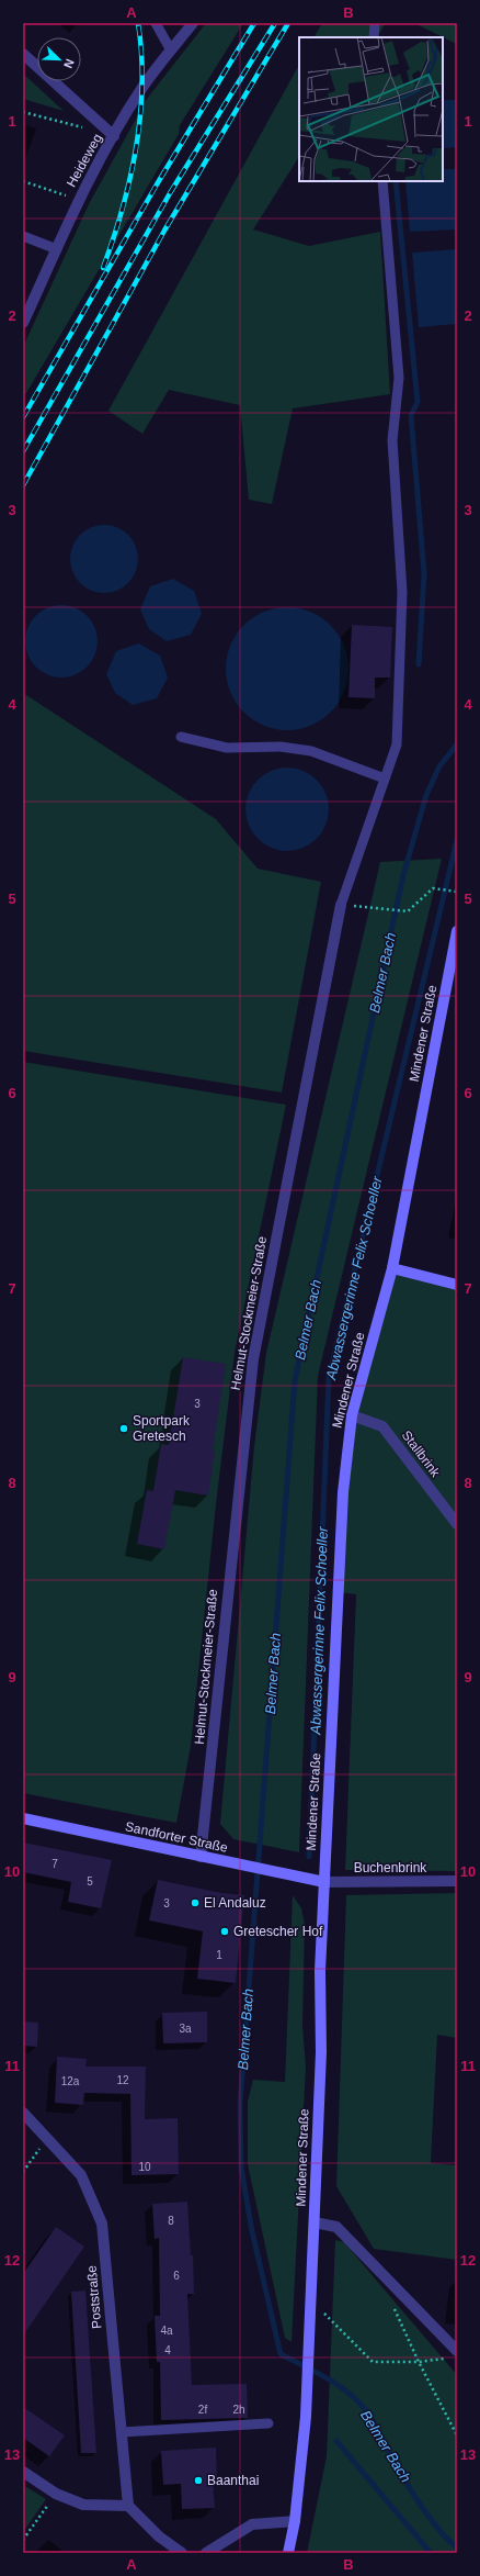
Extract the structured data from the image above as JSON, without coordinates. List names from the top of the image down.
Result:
{
  "streets": {
    "main road": ["Mindener Straße", "Sandforter Straße"],
    "street": [
      "Heideweg",
      "Helmut-Stockmeier-Straße",
      "Stallbrink",
      "Buchenbrink",
      "Poststraße"
    ]
  },
  "crossings": [
    ["Mindener Straße", "Stallbrink"],
    ["Mindener Straße", "Sandforter Straße"],
    ["Mindener Straße", "Buchenbrink"],
    ["Helmut-Stockmeier-Straße", "Sandforter Straße"],
    ["Sandforter Straße", "Buchenbrink"]
  ],
  "water": ["Belmer Bach", "Abwassergerinne Felix Schoeller"],
  "places": [
    "Sportpark Gretesch",
    "El Andaluz",
    "Gretescher Hof",
    "Baanthai"
  ],
  "house_numbers": [
    "3",
    "7",
    "5",
    "3",
    "1",
    "3a",
    "12",
    "12a",
    "10",
    "8",
    "6",
    "4a",
    "4",
    "2f",
    "2h"
  ],
  "north": "bottom right",
  "grid": {
    "columns": ["A", "B"],
    "rows": [
      "1",
      "2",
      "3",
      "4",
      "5",
      "6",
      "7",
      "8",
      "9",
      "10",
      "11",
      "12",
      "13"
    ]
  }
}
